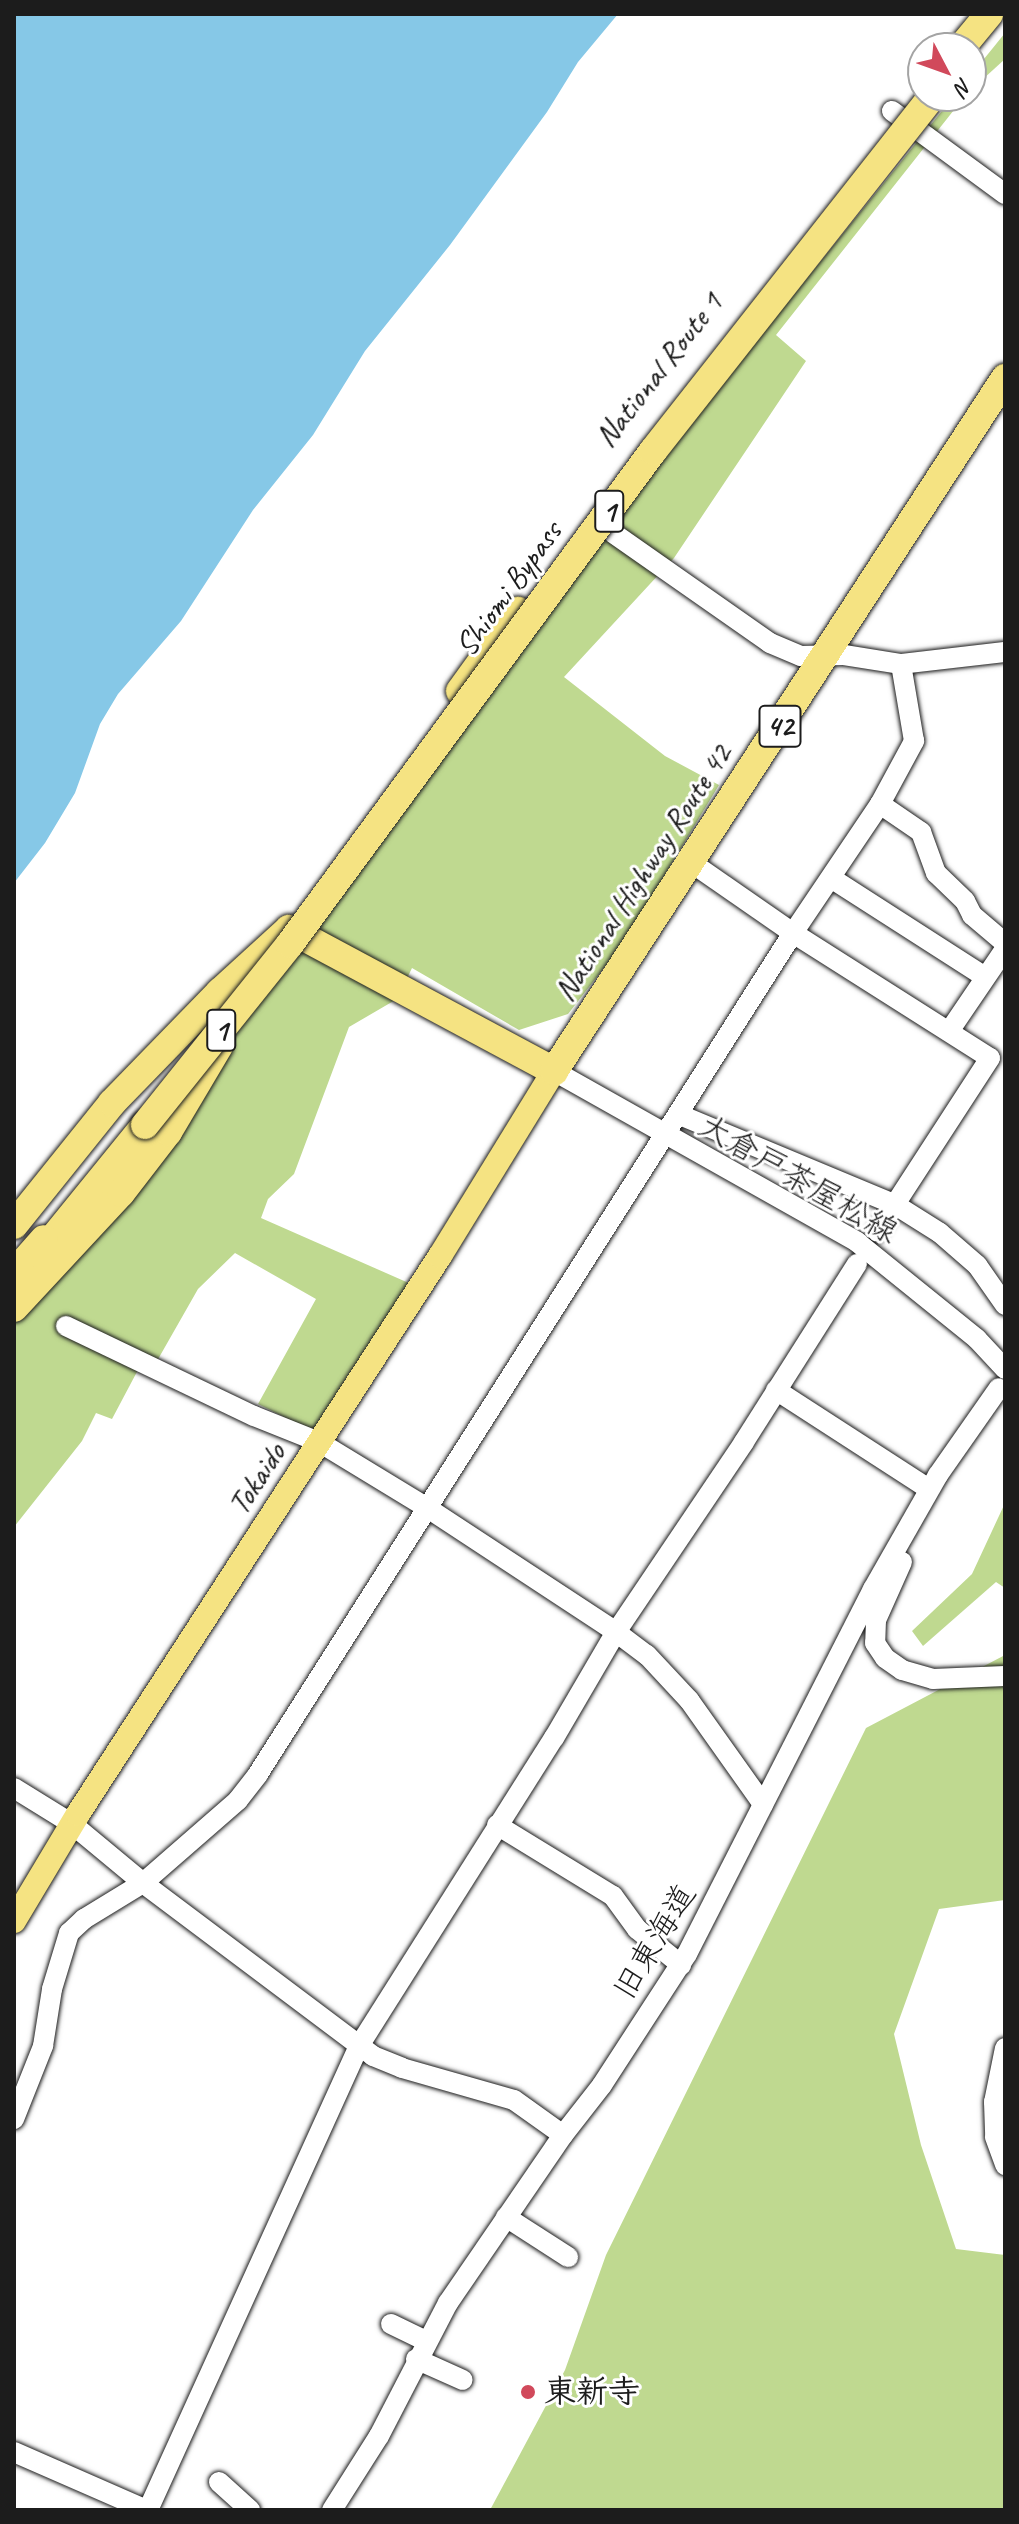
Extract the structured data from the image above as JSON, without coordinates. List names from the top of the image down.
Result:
{
  "streets": {
    "highway": [
      "National Route 1",
      "1",
      "Shiomi Bypass",
      "42",
      "National Highway Route 42"
    ],
    "main road": ["Tokaido"],
    "street": ["大倉戸茶屋松線", "旧東海道"]
  },
  "crossings": [
    ["National Highway Route 42", "大倉戸茶屋松線"],
    ["National Highway Route 42", "Tokaido"],
    ["大倉戸茶屋松線", "Tokaido"],
    ["大倉戸茶屋松線", "旧東海道"]
  ],
  "places": ["東新寺"],
  "north": "bottom right"
}
